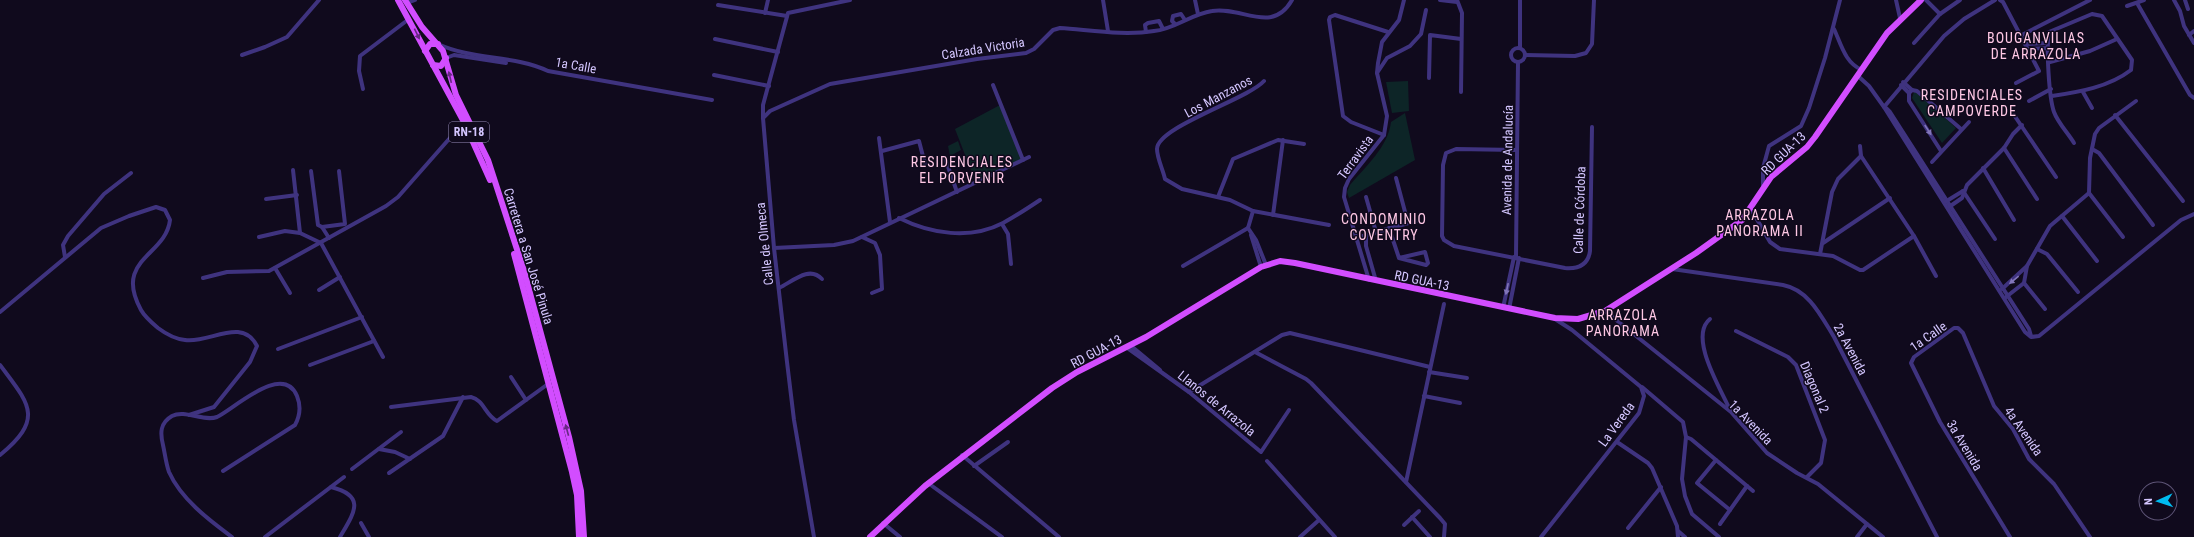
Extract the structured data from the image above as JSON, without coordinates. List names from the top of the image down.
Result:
{
  "streets": {
    "main road": ["RN-18", "RD GUA-13", "Carretera a San José Pinula"],
    "street": [
      "Calzada Victoria",
      "1a Calle",
      "Los Manzanos",
      "Terravista",
      "Avenida de Andalucía",
      "Calle de Córdoba",
      "Calle de Olmeca",
      "2a Avenida",
      "Diagonal 2",
      "Llanos de Arrazola",
      "1a Avenida",
      "La Vereda",
      "4a Avenida",
      "3a Avenida"
    ]
  },
  "crossings": [
    ["Calzada Victoria", "Calle de Olmeca"],
    ["1a Calle", "Carretera a San José Pinula"],
    ["1a Calle", "4a Avenida"],
    ["1a Calle", "3a Avenida"],
    ["RD GUA-13", "Terravista"],
    ["RD GUA-13", "Avenida de Andalucía"],
    ["RD GUA-13", "2a Avenida"],
    ["RD GUA-13", "Llanos de Arrazola"],
    ["RD GUA-13", "1a Avenida"],
    ["Avenida de Andalucía", "Calle de Córdoba"],
    ["Diagonal 2", "1a Avenida"]
  ],
  "districts": [
    "BOUGANVILIAS DE ARRAZOLA",
    "RESIDENCIALES CAMPOVERDE",
    "RESIDENCIALES EL PORVENIR",
    "ARRAZOLA PANORAMA II",
    "CONDOMINIO COVENTRY",
    "ARRAZOLA PANORAMA"
  ],
  "north": "left"
}
